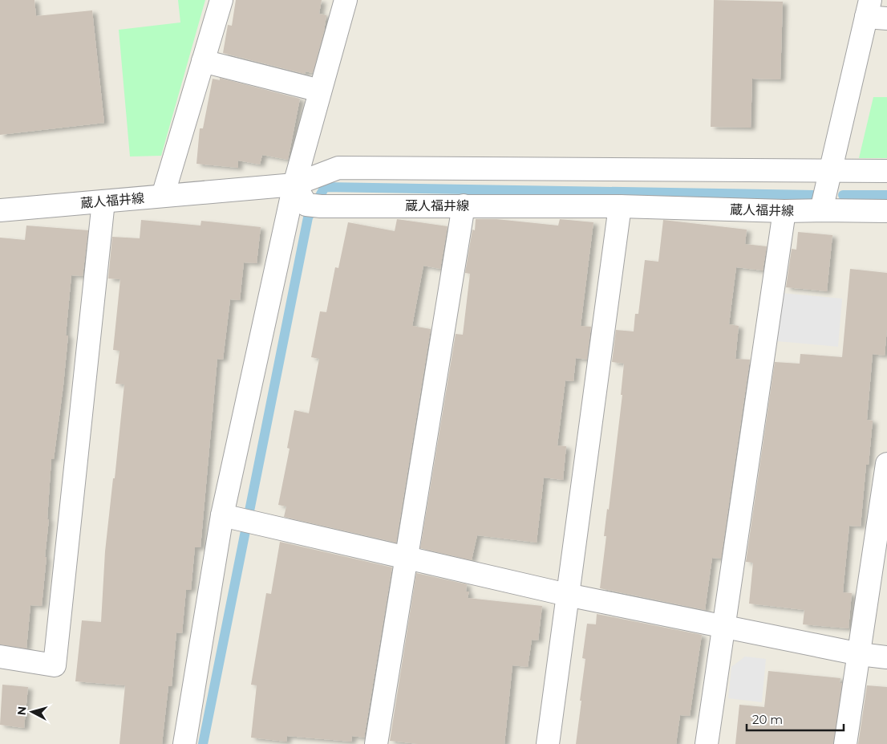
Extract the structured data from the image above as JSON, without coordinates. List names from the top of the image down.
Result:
{
  "streets": {
    "street": ["蔵人福井線"]
  },
  "scale_bar": "20 m",
  "north": "left"
}
